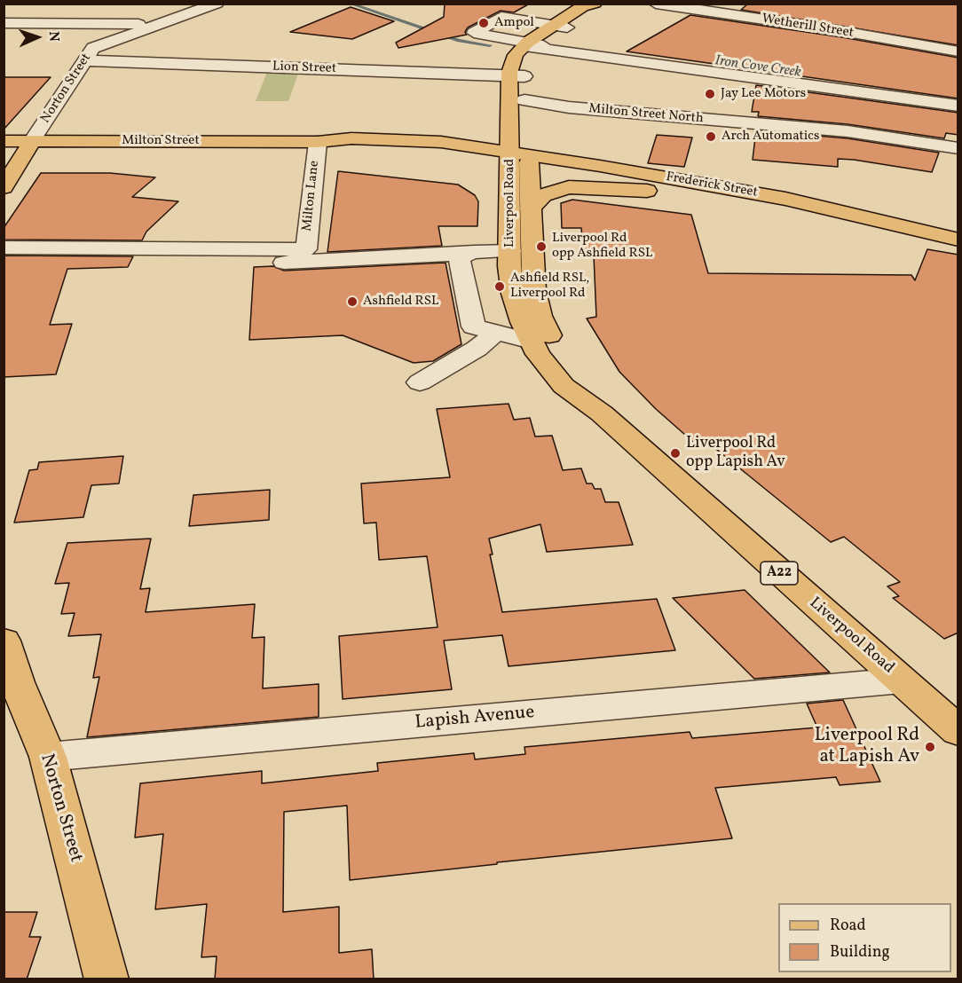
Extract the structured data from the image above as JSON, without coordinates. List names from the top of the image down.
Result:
{
  "streets": {
    "main road": [
      "Norton Street",
      "Milton Street",
      "Frederick Street",
      "Liverpool Road",
      "A22"
    ],
    "street": [
      "Wetherill Street",
      "Lion Street",
      "Milton Street North",
      "Milton Lane",
      "Lapish Avenue"
    ]
  },
  "crossings": [
    ["Lion Street", "Norton Street"],
    ["Lion Street", "Liverpool Road"],
    ["Norton Street", "Milton Street"],
    ["Norton Street", "Lapish Avenue"],
    ["Milton Street North", "Liverpool Road"],
    ["Milton Street", "Frederick Street"],
    ["Milton Street", "Milton Lane"],
    ["Milton Street", "Liverpool Road"],
    ["Frederick Street", "Liverpool Road"],
    ["Liverpool Road", "Lapish Avenue"]
  ],
  "water": ["Iron Cove Creek"],
  "places": [
    "Ampol",
    "Jay Lee Motors",
    "Arch Automatics",
    "Liverpool Rd opp Ashfield RSL",
    "Ashfield RSL, Liverpool Rd",
    "Ashfield RSL",
    "Liverpool Rd opp Lapish Av",
    "Liverpool Rd at Lapish Av"
  ],
  "legend": ["Road", "Building"],
  "north": "right"
}
